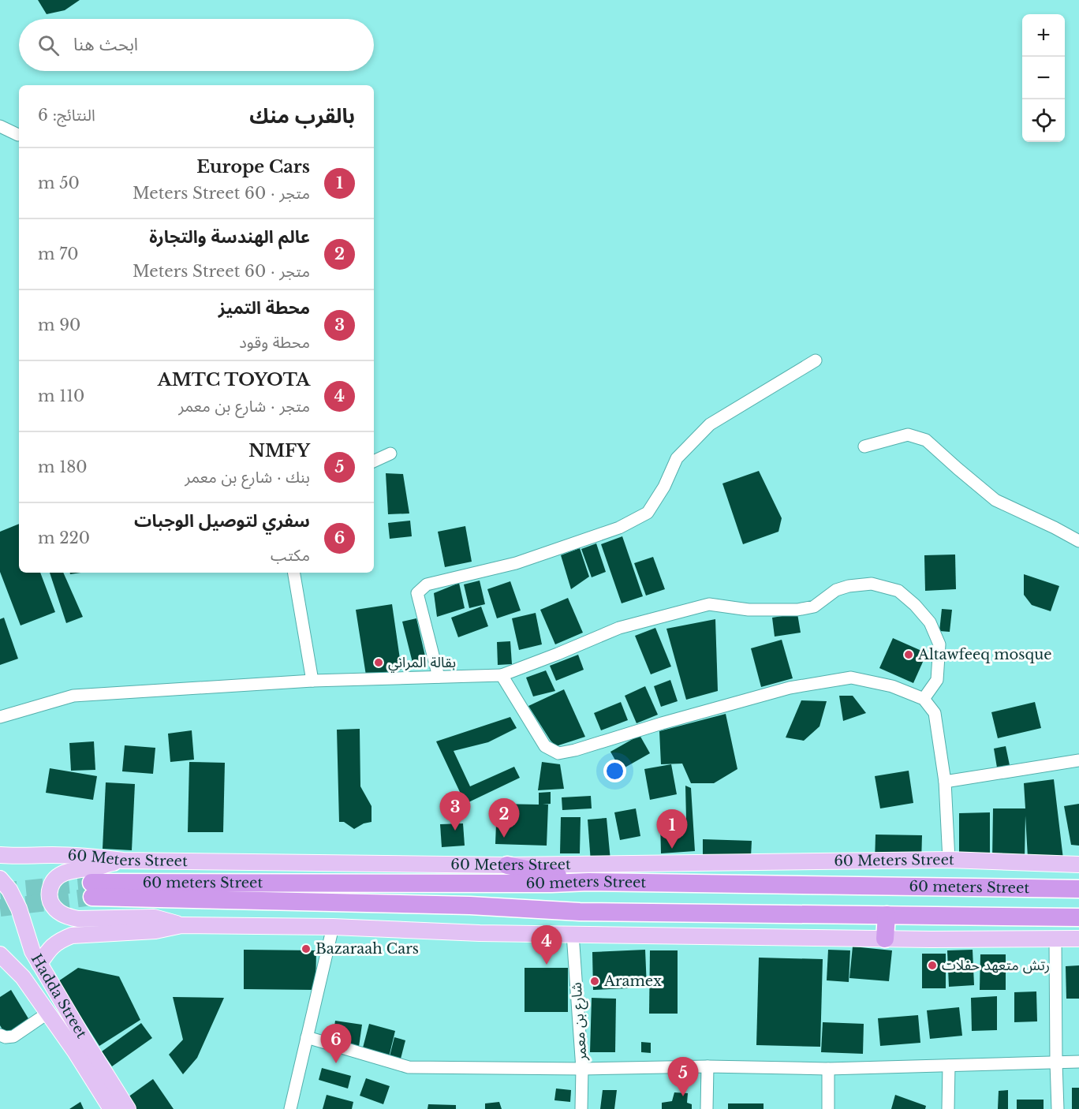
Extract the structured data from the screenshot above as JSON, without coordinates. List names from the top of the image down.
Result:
{
  "streets": {
    "highway": ["60 meters Street"],
    "main road": ["60 Meters Street", "Hadda Street"],
    "street": ["شارع بن معمر"]
  },
  "places": [
    "Altawfeeq mosque",
    "بقالة المراني",
    "Bazaraah Cars",
    "رتش متعهد حفلات",
    "Aramex"
  ],
  "page": {
    "map_buttons": ["+", "−"],
    "search": "ابحث هنا",
    "heading": ["بالقرب منك", "النتائج: 6"],
    "list": [
      {
        "mark": "1",
        "name": "Europe Cars",
        "note": "متجر · 60 Meters Street",
        "value": "50 m"
      },
      {
        "mark": "2",
        "name": "عالم الهندسة والتجارة",
        "note": "متجر · 60 Meters Street",
        "value": "70 m"
      },
      {
        "mark": "3",
        "name": "محطة التميز",
        "note": "محطة وقود",
        "value": "90 m"
      },
      {
        "mark": "4",
        "name": "AMTC TOYOTA",
        "note": "متجر · شارع بن معمر",
        "value": "110 m"
      },
      {
        "mark": "5",
        "name": "NMFY",
        "note": "بنك · شارع بن معمر",
        "value": "180 m"
      },
      {
        "mark": "6",
        "name": "سفري لتوصيل الوجبات",
        "note": "مكتب",
        "value": "220 m"
      }
    ],
    "pins": [
      "3",
      "2",
      "1",
      "4",
      "6",
      "5"
    ]
  }
}
